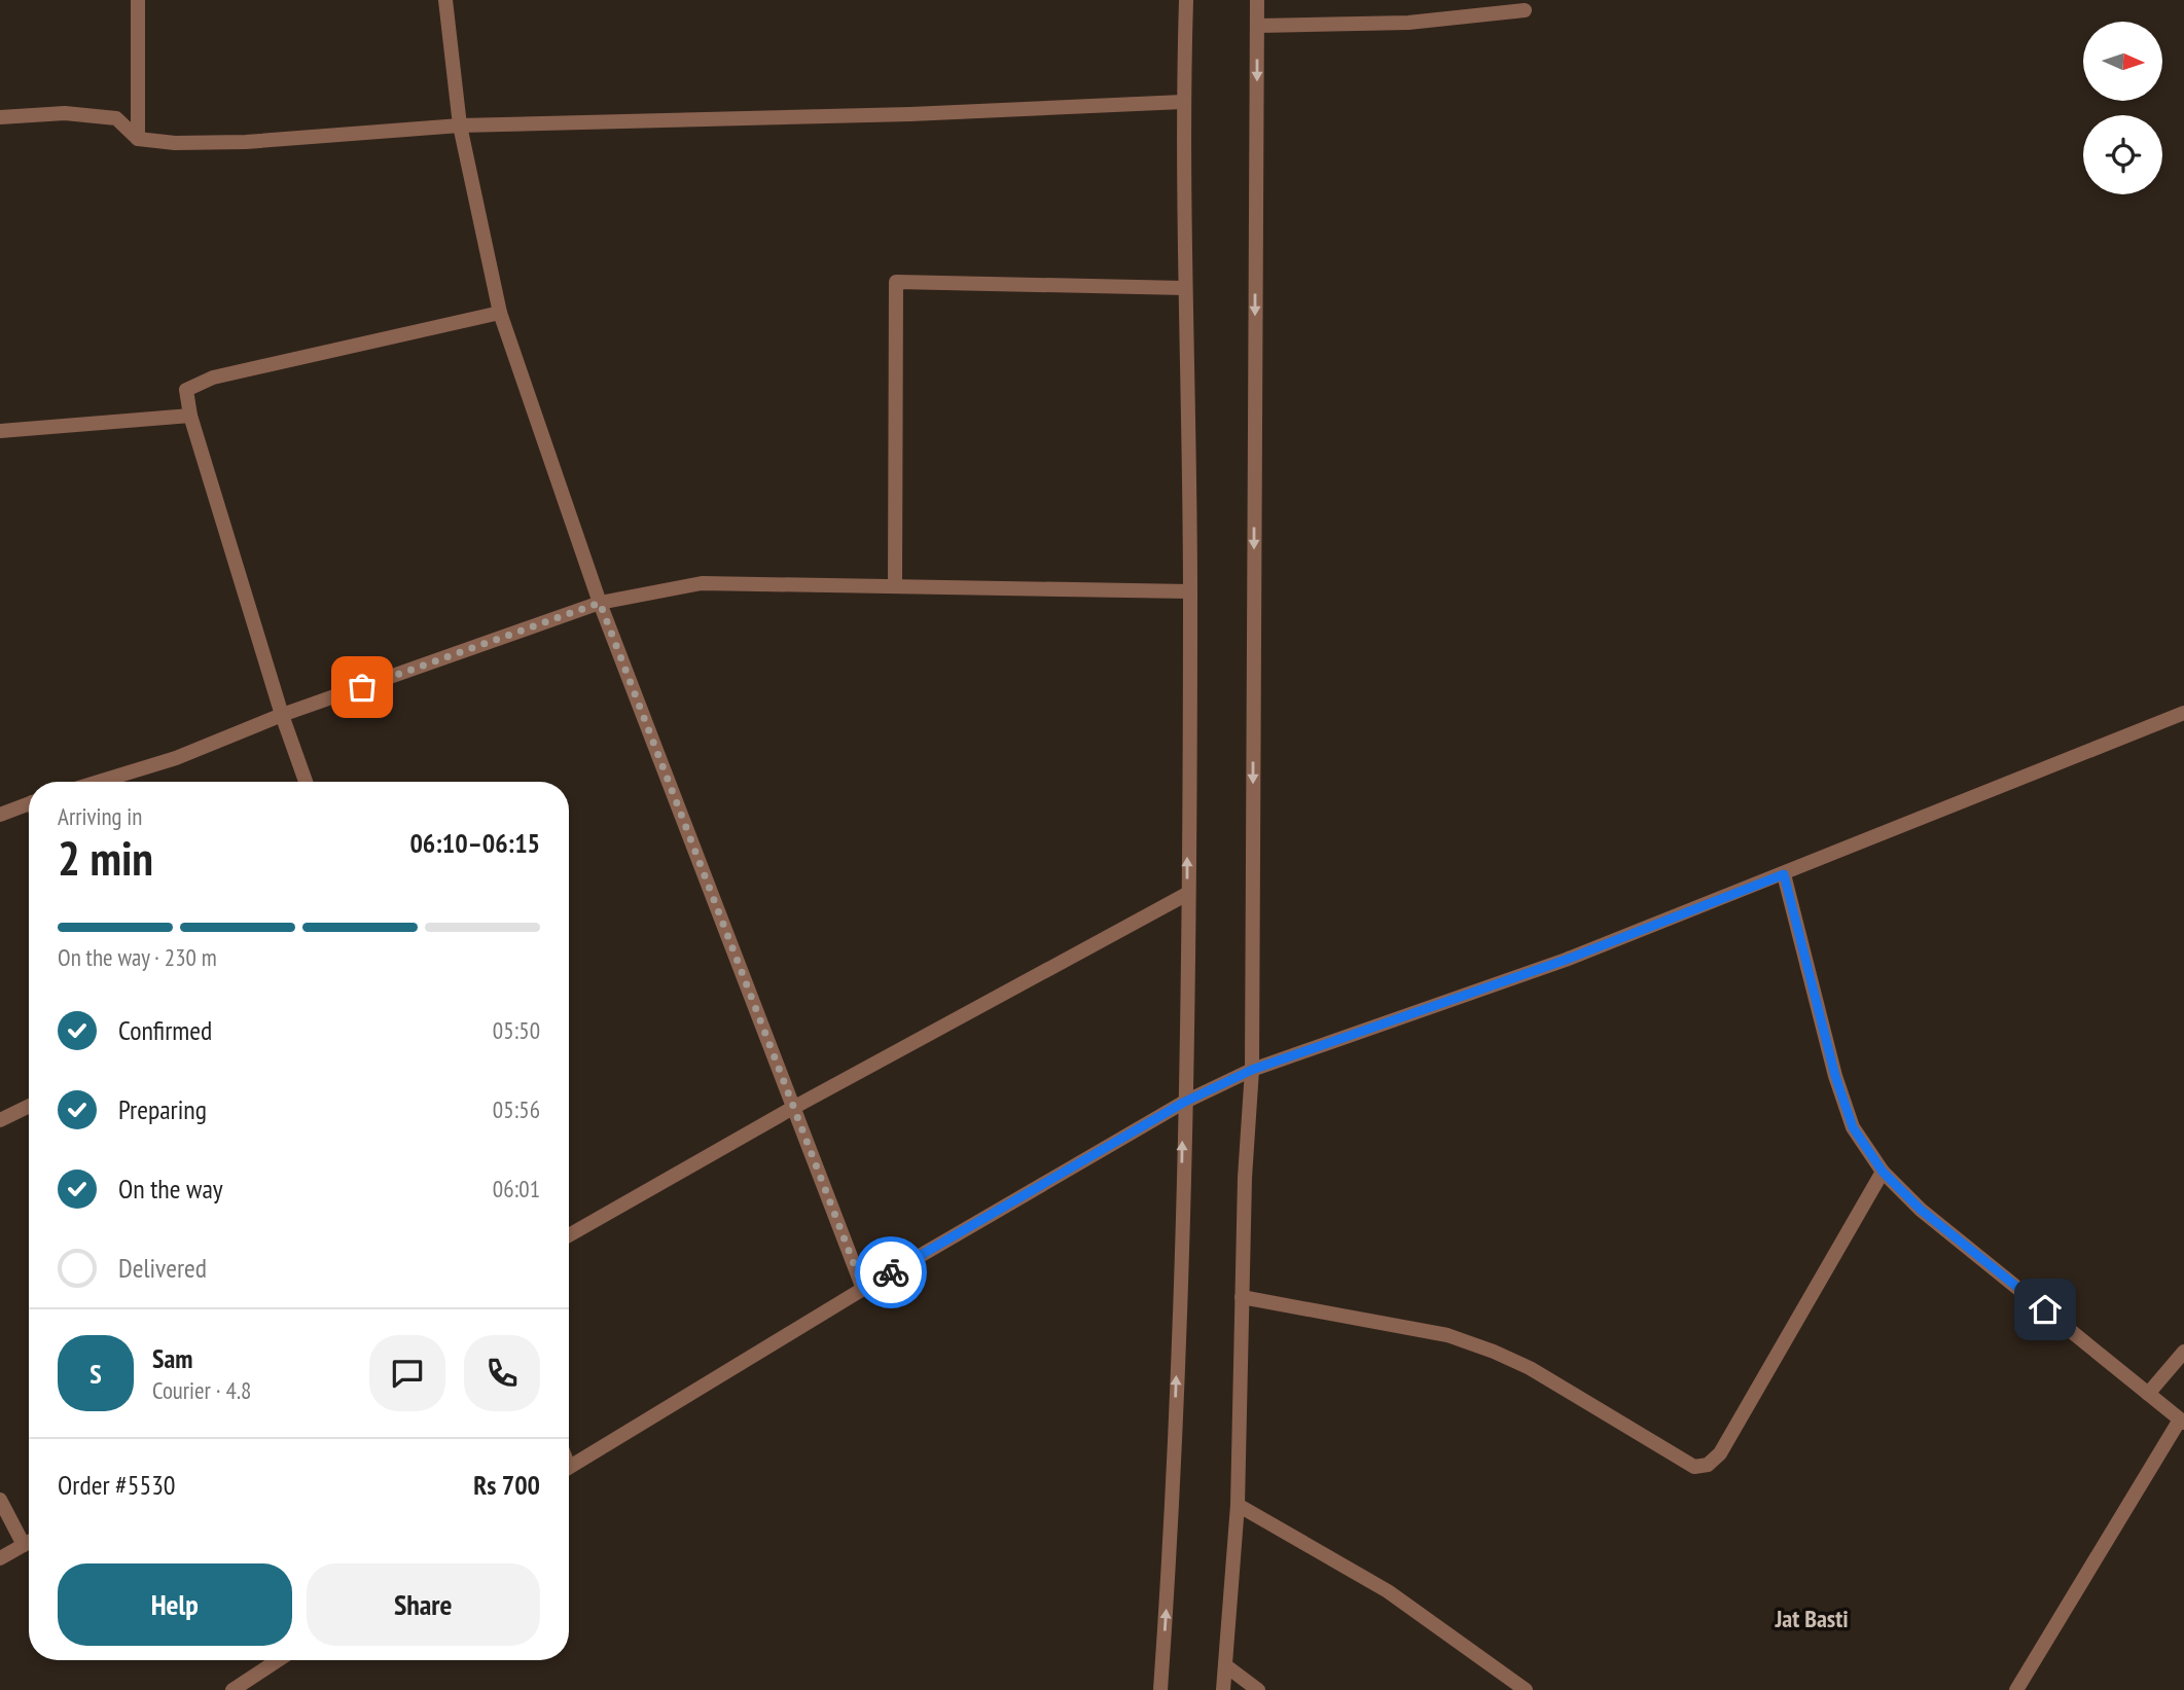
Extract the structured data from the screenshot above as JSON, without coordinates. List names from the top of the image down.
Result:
{
  "districts": ["Jat Basti"],
  "north": "right",
  "page": {
    "heading": ["2 min", "Arriving in", "06:10–06:15"],
    "panel": [
      "Sam",
      "Courier · 4.8",
      "Order #5530",
      "Rs 700"
    ],
    "bar": "On the way · 230 m",
    "list": [
      ["Confirmed", "05:50"],
      ["Preparing", "05:56"],
      ["On the way", "06:01"],
      "Delivered"
    ],
    "round": "S",
    "buttons": ["Help", "Share"]
  }
}
